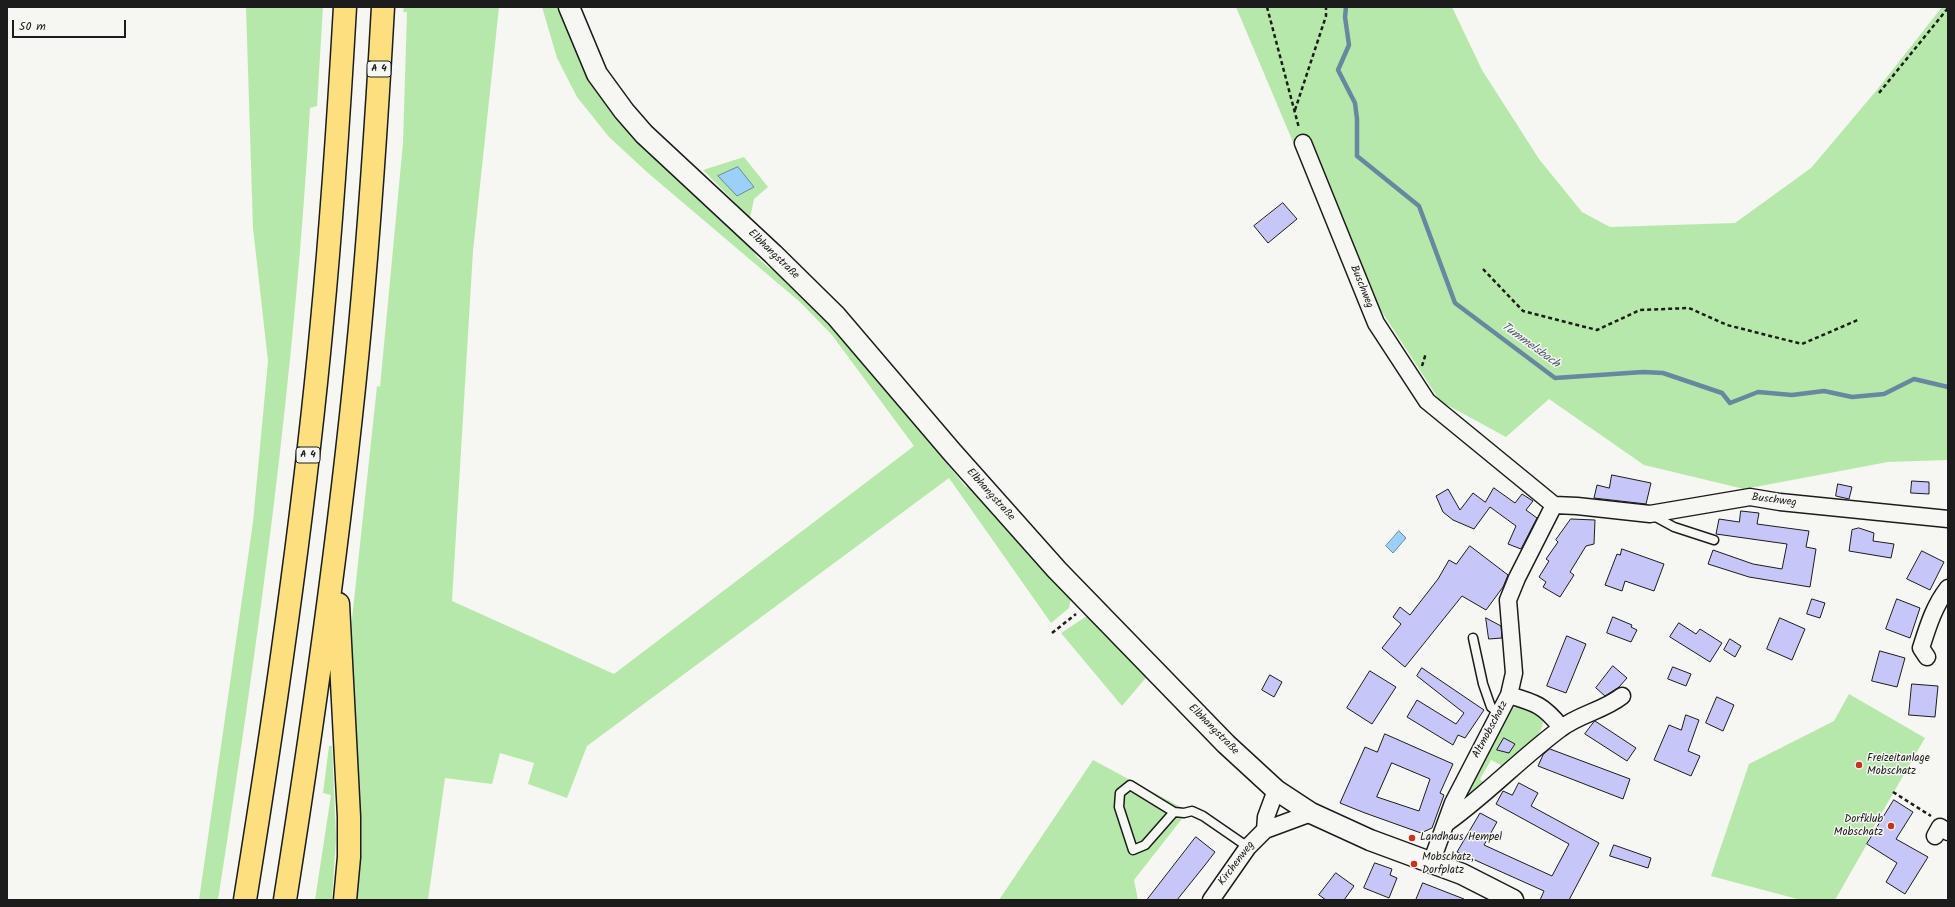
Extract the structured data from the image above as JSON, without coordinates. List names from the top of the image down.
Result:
{
  "streets": {
    "highway": ["A 4"],
    "street": [
      "Elbhangstraße",
      "Buschweg",
      "Altmobschatz",
      "Kirchenweg"
    ]
  },
  "crossings": [
    ["Elbhangstraße", "Altmobschatz"],
    ["Elbhangstraße", "Kirchenweg"]
  ],
  "water": ["Tummelsbach"],
  "places": [
    "Freizeitanlage Mobschatz",
    "Dorfklub Mobschatz",
    "Landhaus Hempel",
    "Mobschatz, Dorfplatz"
  ],
  "scale_bar": "50 m"
}
